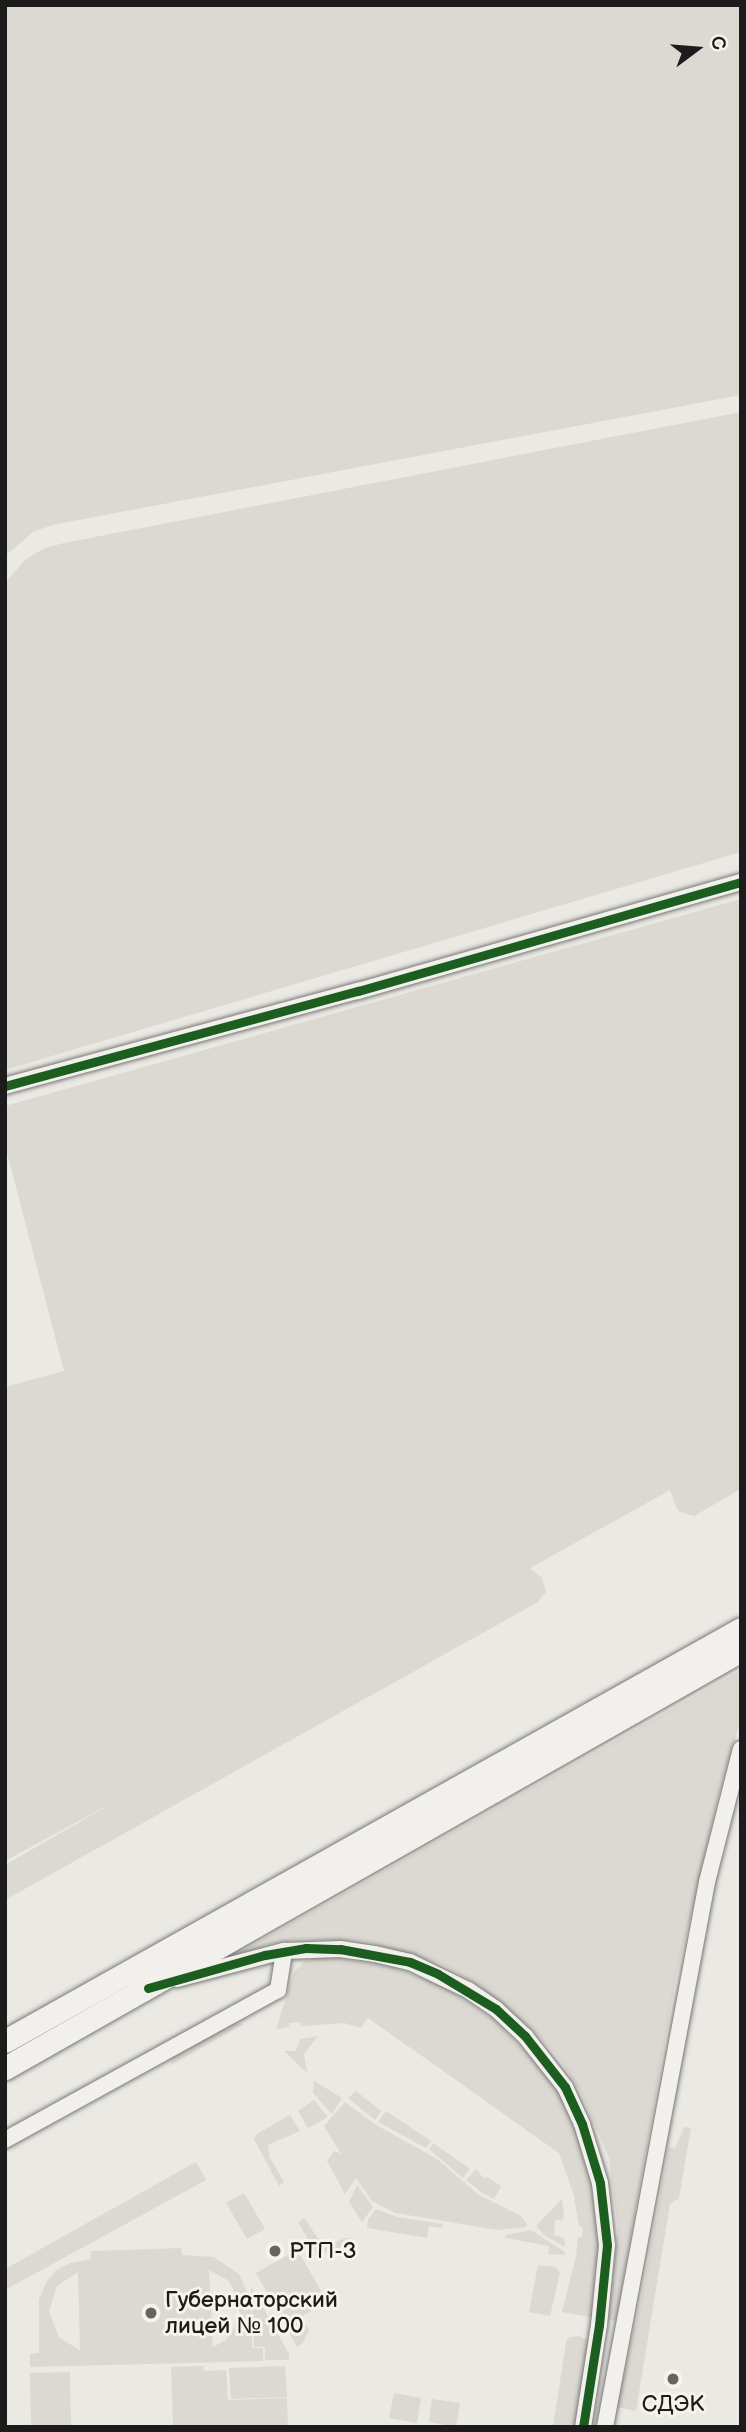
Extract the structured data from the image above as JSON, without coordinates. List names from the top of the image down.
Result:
{
  "places": ["РТП-3", "Губернаторский лицей № 100", "СДЭК"],
  "north": "right"
}
